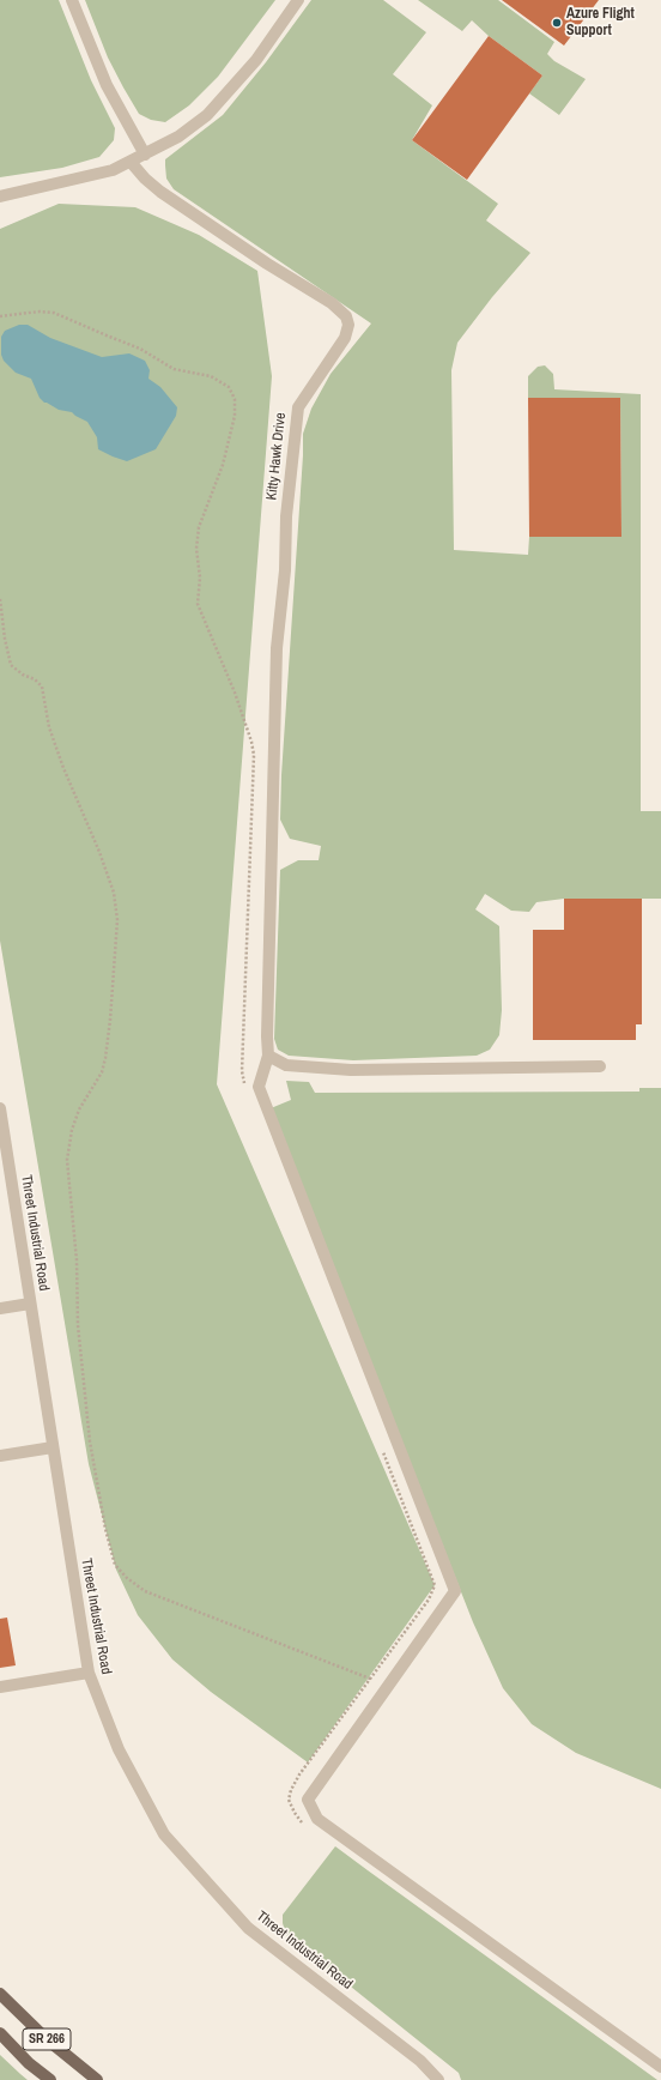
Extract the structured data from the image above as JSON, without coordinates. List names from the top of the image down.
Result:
{
  "streets": {
    "main road": ["SR 266"],
    "street": ["Kitty Hawk Drive", "Threet Industrial Road"]
  },
  "places": ["Azure Flight Support"]
}
